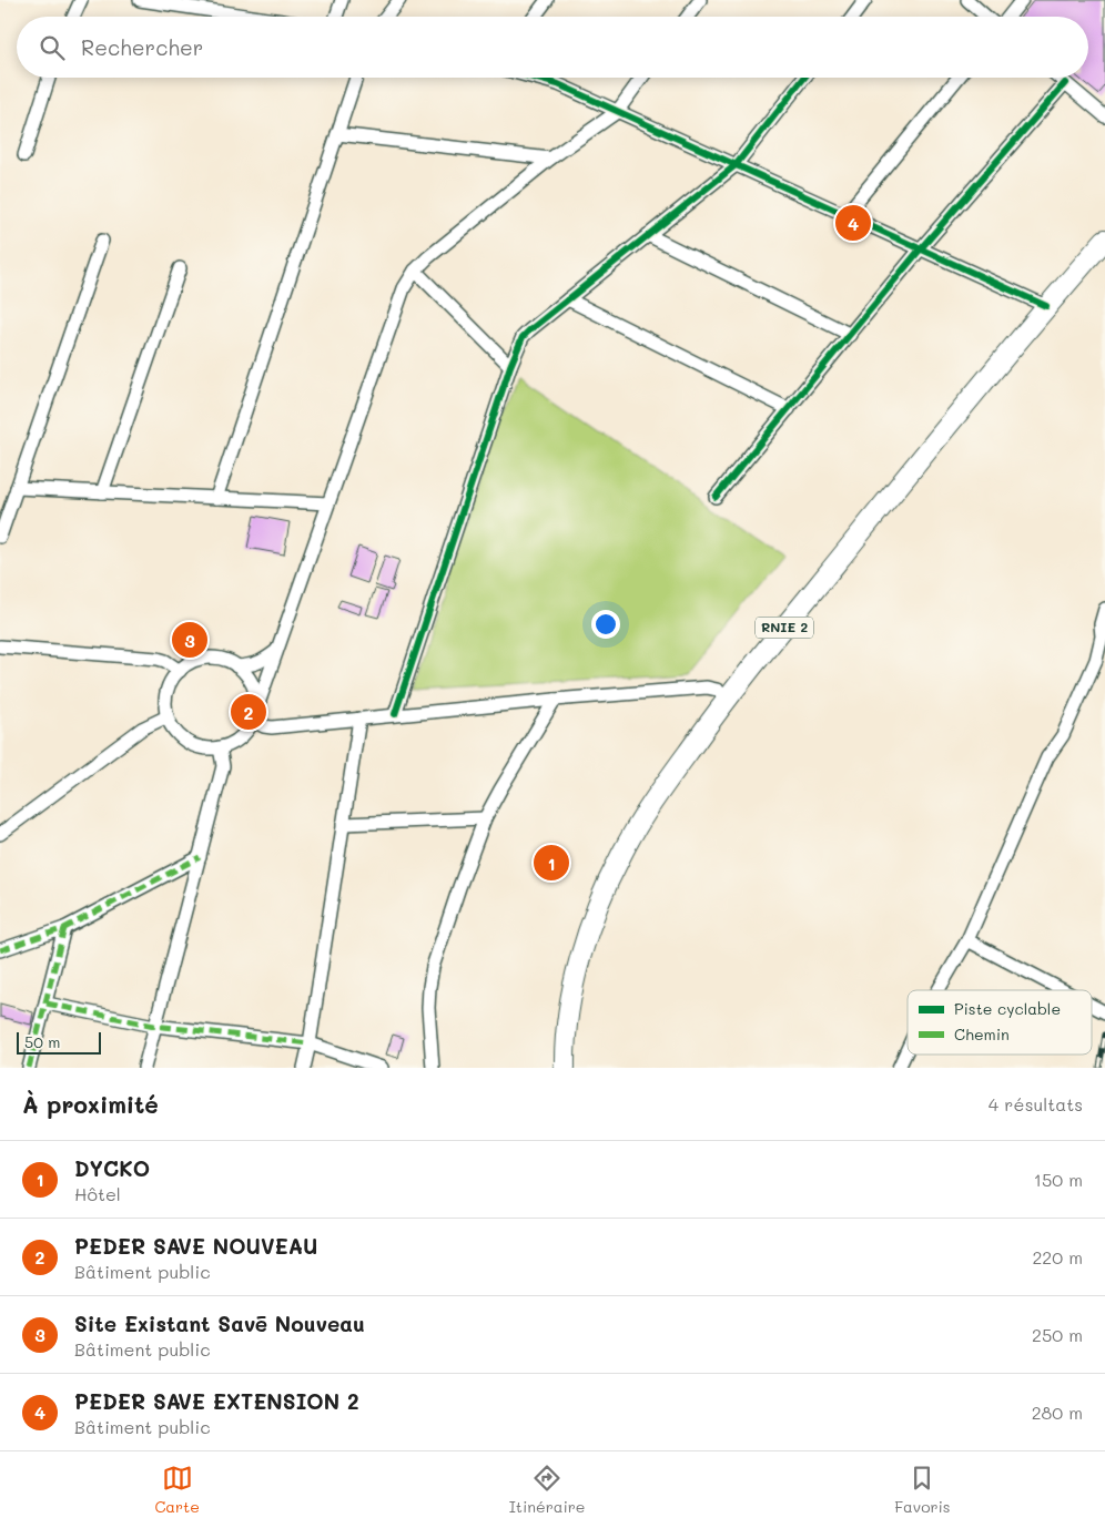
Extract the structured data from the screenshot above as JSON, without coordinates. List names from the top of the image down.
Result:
{
  "streets": {
    "main road": ["RNIE 2"]
  },
  "legend": ["Piste cyclable", "Chemin"],
  "scale_bar": "50 m",
  "page": {
    "search": "Rechercher",
    "pins": [
      "4",
      "3",
      "2",
      "1"
    ],
    "scale": "50 m",
    "heading": ["À proximité", "4 résultats"],
    "list": [
      {
        "mark": "1",
        "name": "DYCKO",
        "note": "Hôtel",
        "value": "150 m"
      },
      {
        "mark": "2",
        "name": "PEDER SAVE NOUVEAU",
        "note": "Bâtiment public",
        "value": "220 m"
      },
      {
        "mark": "3",
        "name": "Site Existant Savē Nouveau",
        "note": "Bâtiment public",
        "value": "250 m"
      },
      {
        "mark": "4",
        "name": "PEDER SAVE EXTENSION 2",
        "note": "Bâtiment public",
        "value": "280 m"
      }
    ],
    "nav": ["Carte", "Itinéraire", "Favoris"]
  }
}
